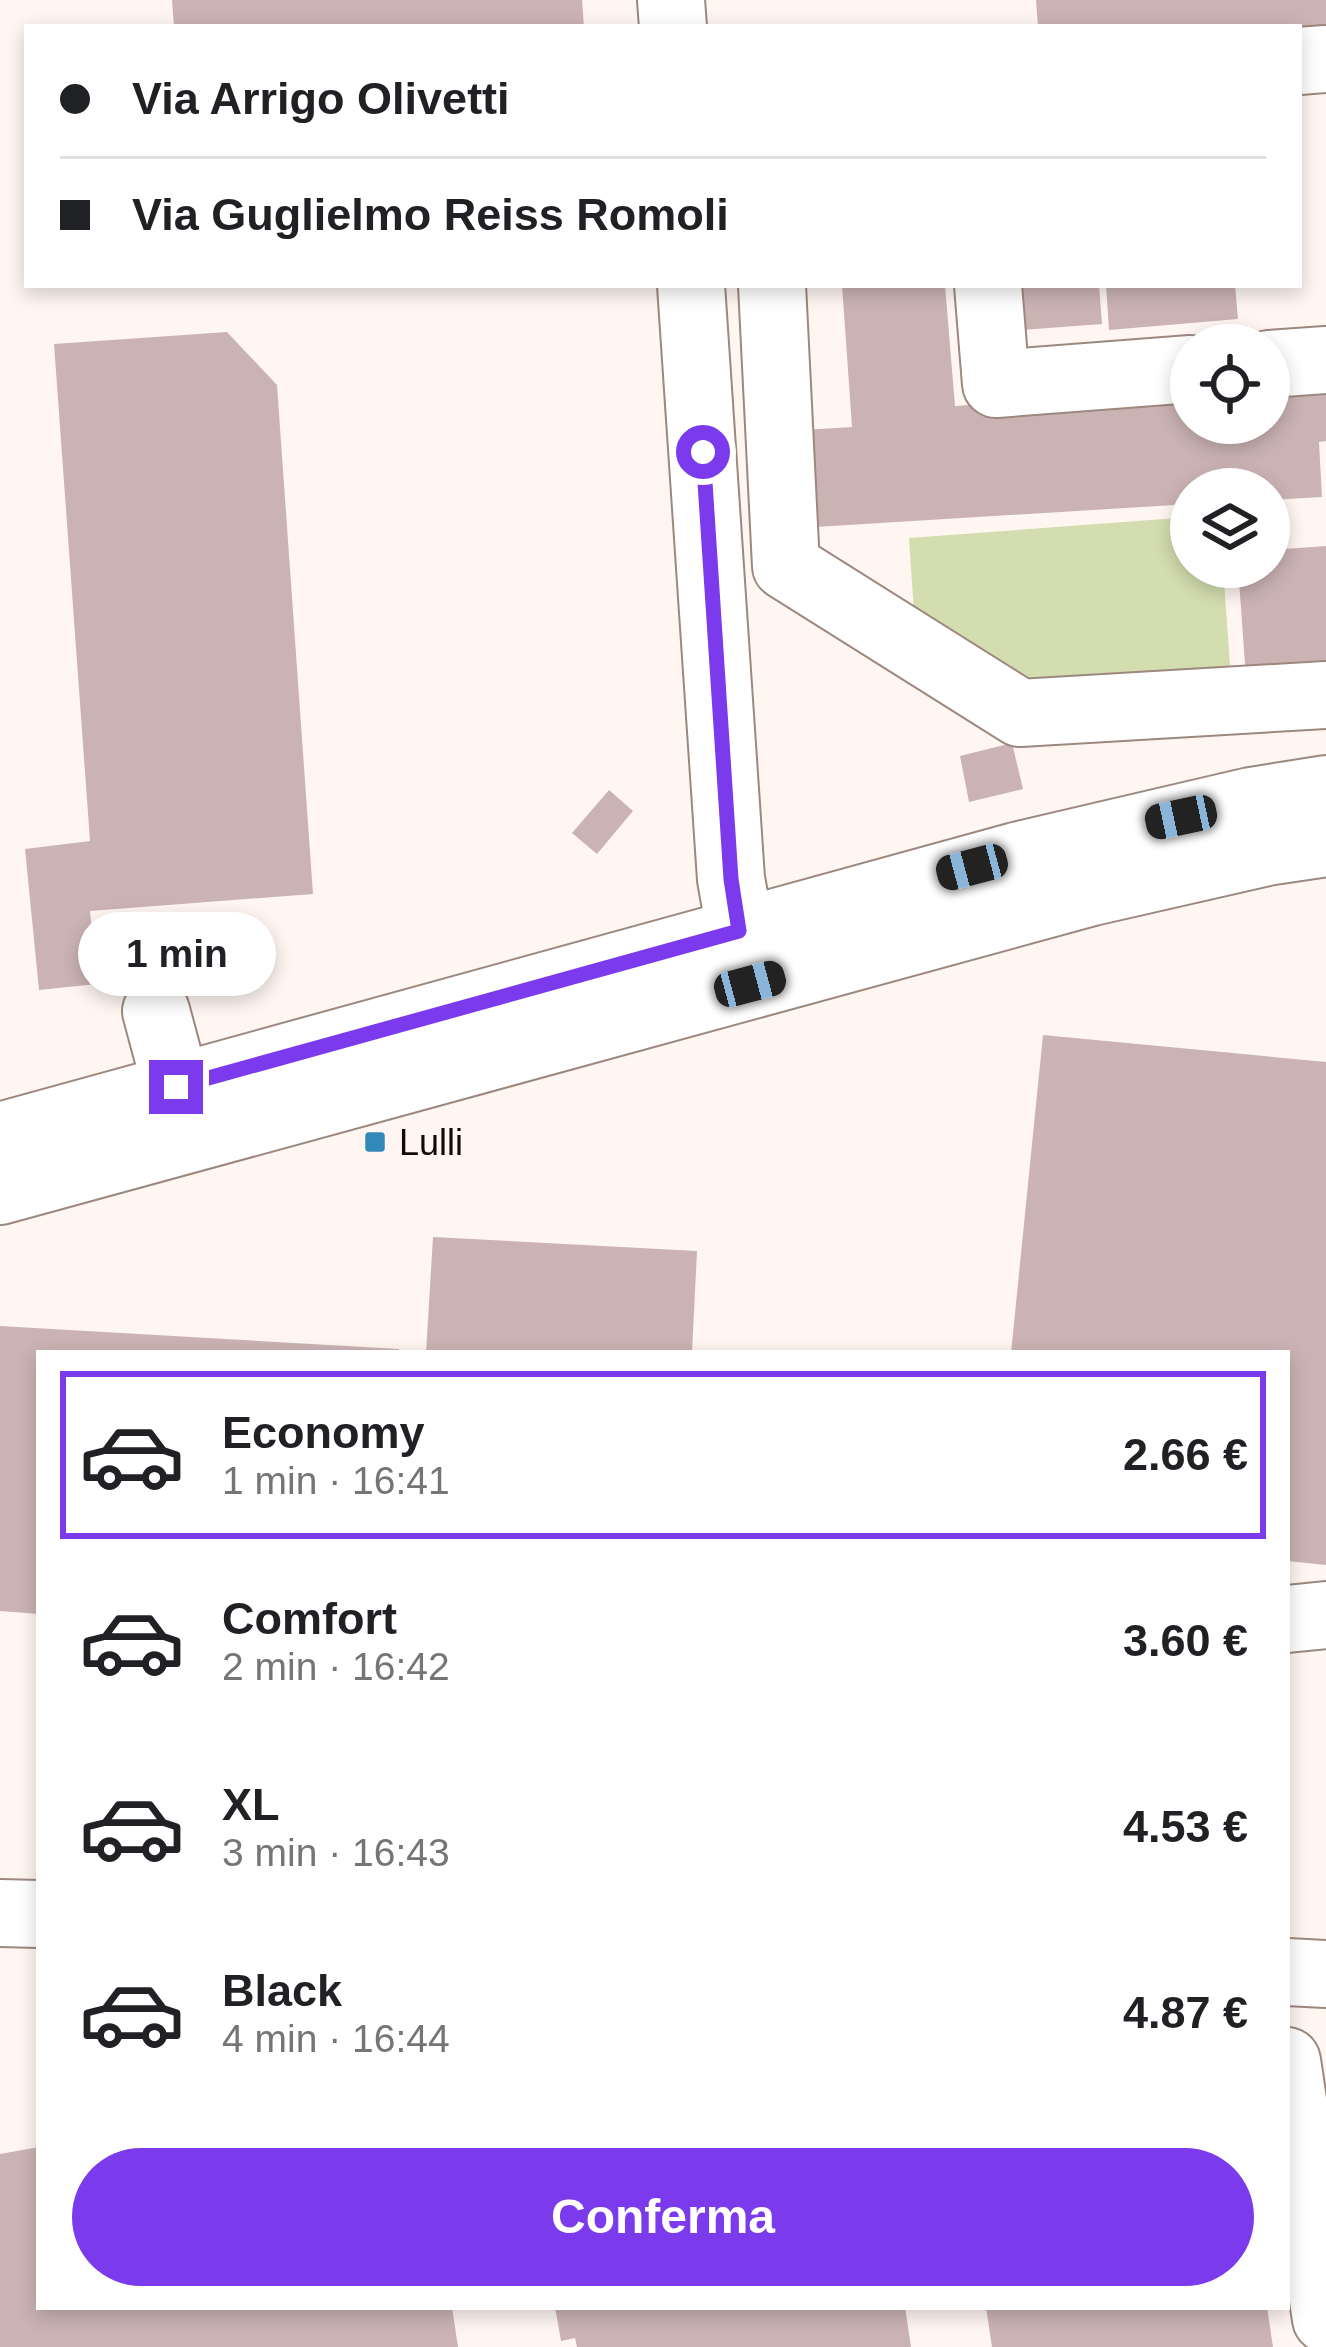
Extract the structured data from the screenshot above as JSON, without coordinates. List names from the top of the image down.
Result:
{
  "places": {
    "transit": ["Lulli"]
  },
  "page": {
    "banner": ["Via Arrigo Olivetti", "Via Guglielmo Reiss Romoli"],
    "bubble": "1 min",
    "list": [
      {
        "name": "Economy",
        "note": "1 min · 16:41",
        "value": "2.66 €"
      },
      {
        "name": "Comfort",
        "note": "2 min · 16:42",
        "value": "3.60 €"
      },
      {
        "name": "XL",
        "note": "3 min · 16:43",
        "value": "4.53 €"
      },
      {
        "name": "Black",
        "note": "4 min · 16:44",
        "value": "4.87 €"
      }
    ],
    "buttons": "Conferma"
  }
}
